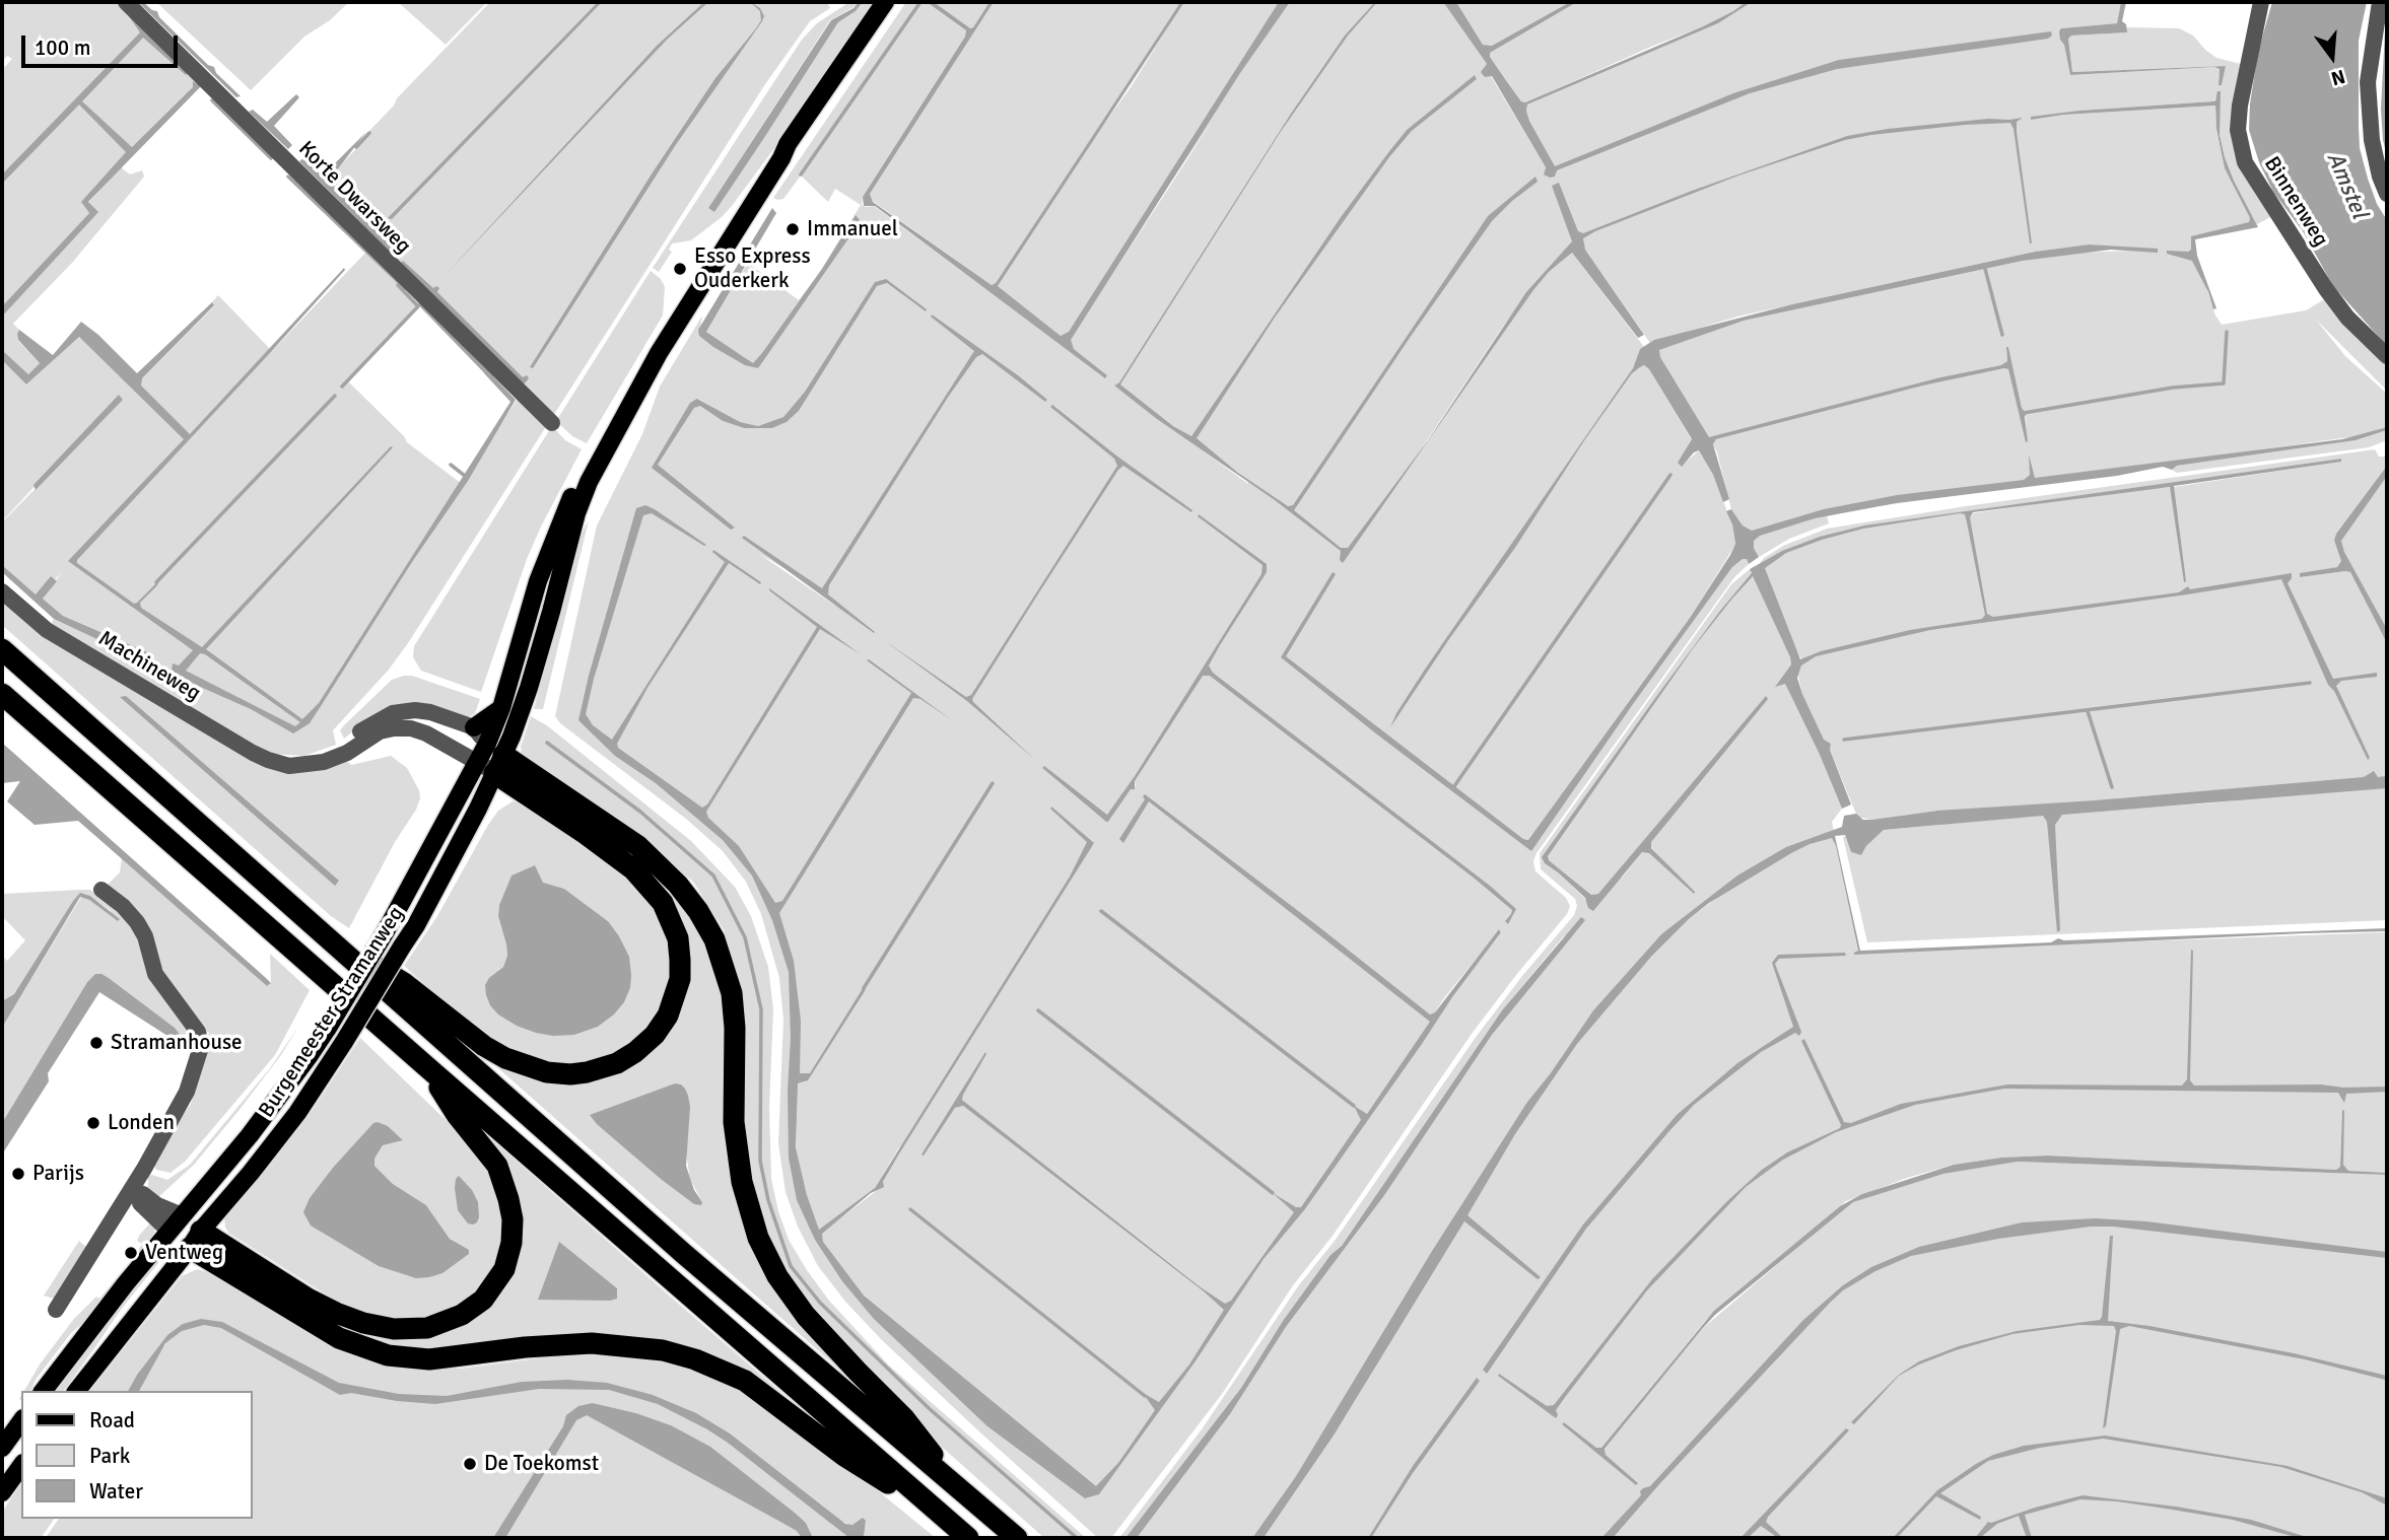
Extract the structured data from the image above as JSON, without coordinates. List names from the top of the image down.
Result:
{
  "streets": {
    "main road": ["Burgemeester Stramanweg"],
    "street": ["Korte Dwarsweg", "Binnenweg", "Machineweg"]
  },
  "crossings": [
    ["Machineweg", "Burgemeester Stramanweg"]
  ],
  "water": ["Amstel"],
  "places": [
    "Immanuel",
    "Esso Express Ouderkerk",
    "Stramanhouse",
    "Londen",
    "Parijs",
    "Ventweg",
    "De Toekomst"
  ],
  "legend": ["Road", "Park", "Water"],
  "scale_bar": "100 m",
  "north": "bottom"
}
